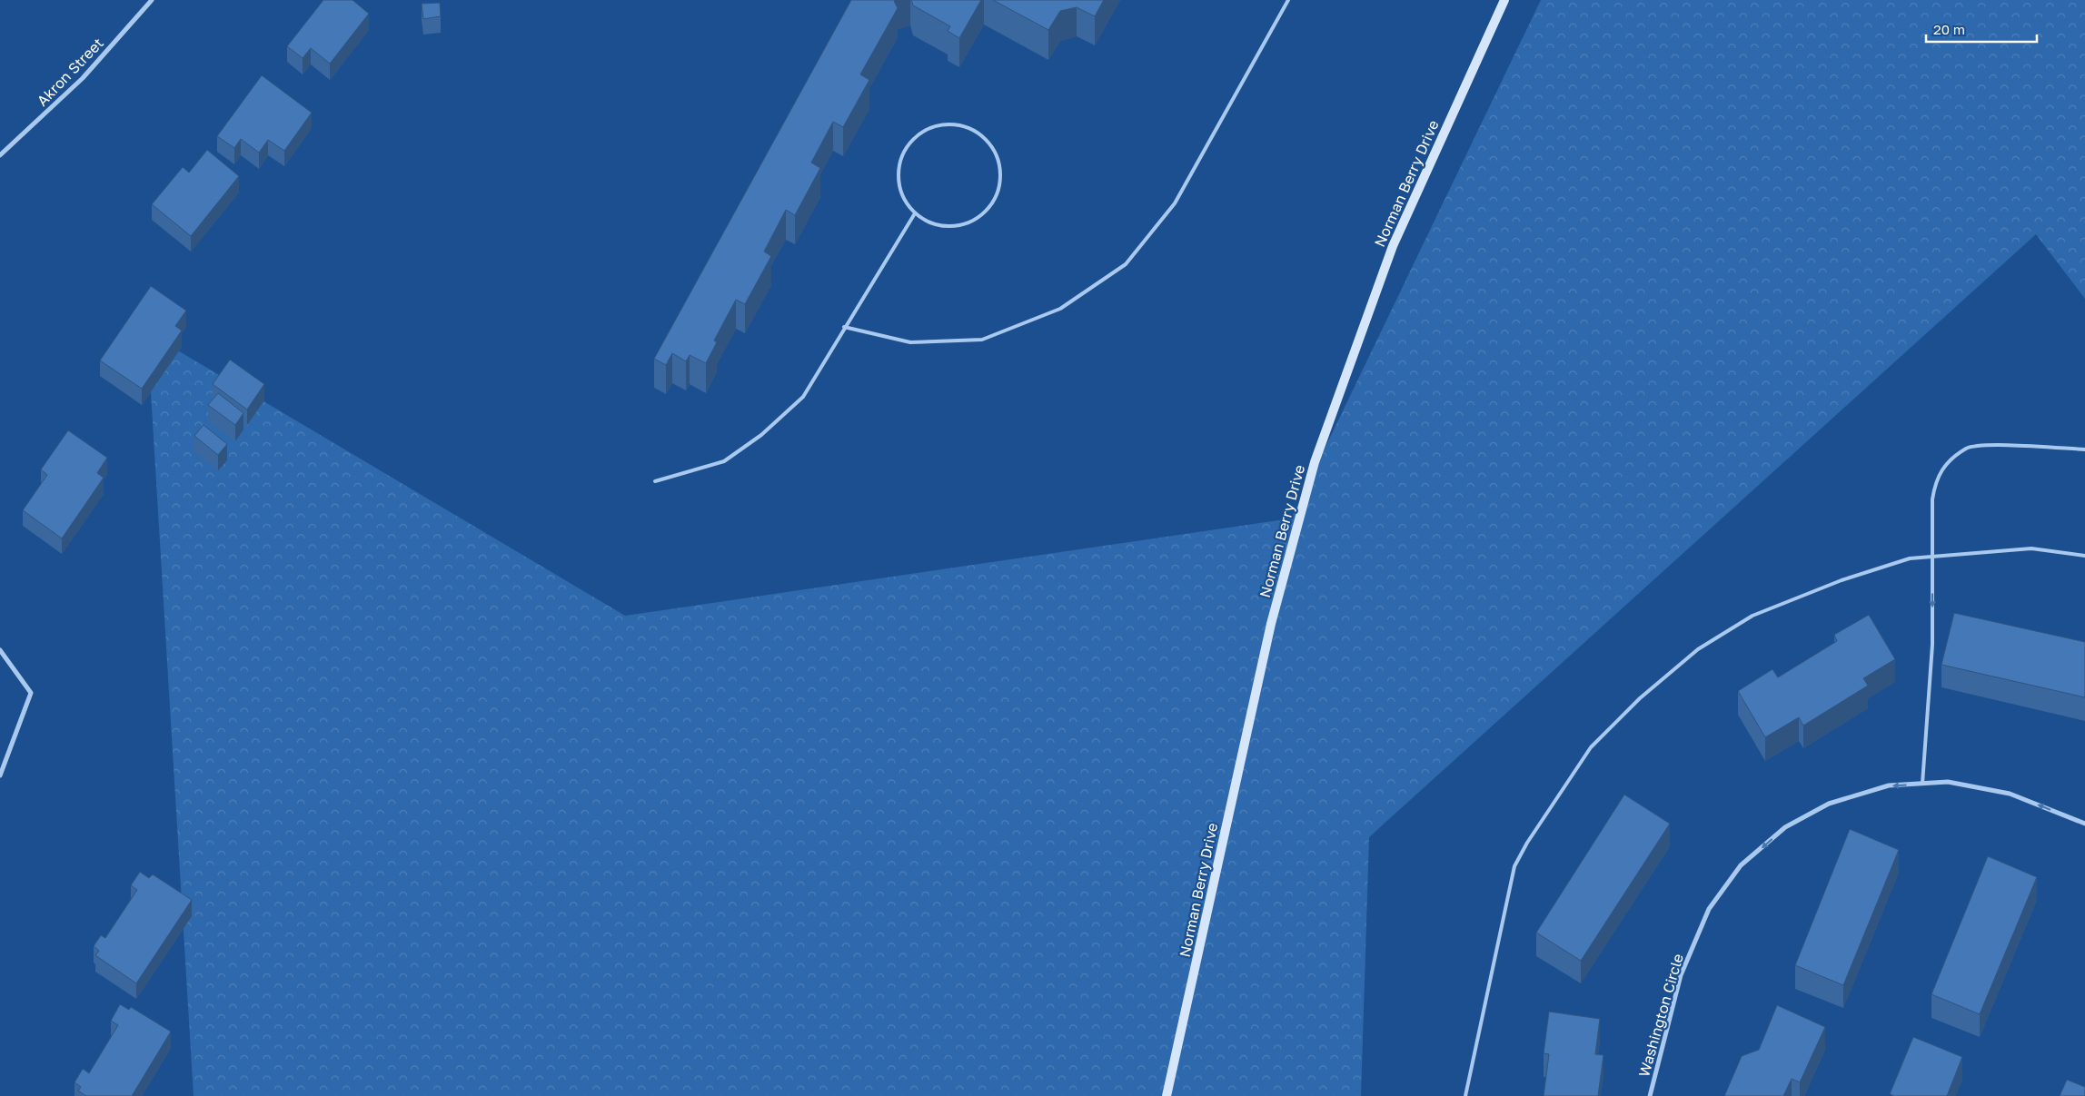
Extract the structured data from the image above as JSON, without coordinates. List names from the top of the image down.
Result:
{
  "streets": {
    "main road": ["Norman Berry Drive"],
    "street": ["Akron Street", "Washington Circle"]
  },
  "one_way": ["Washington Circle"],
  "scale_bar": "20 m"
}
